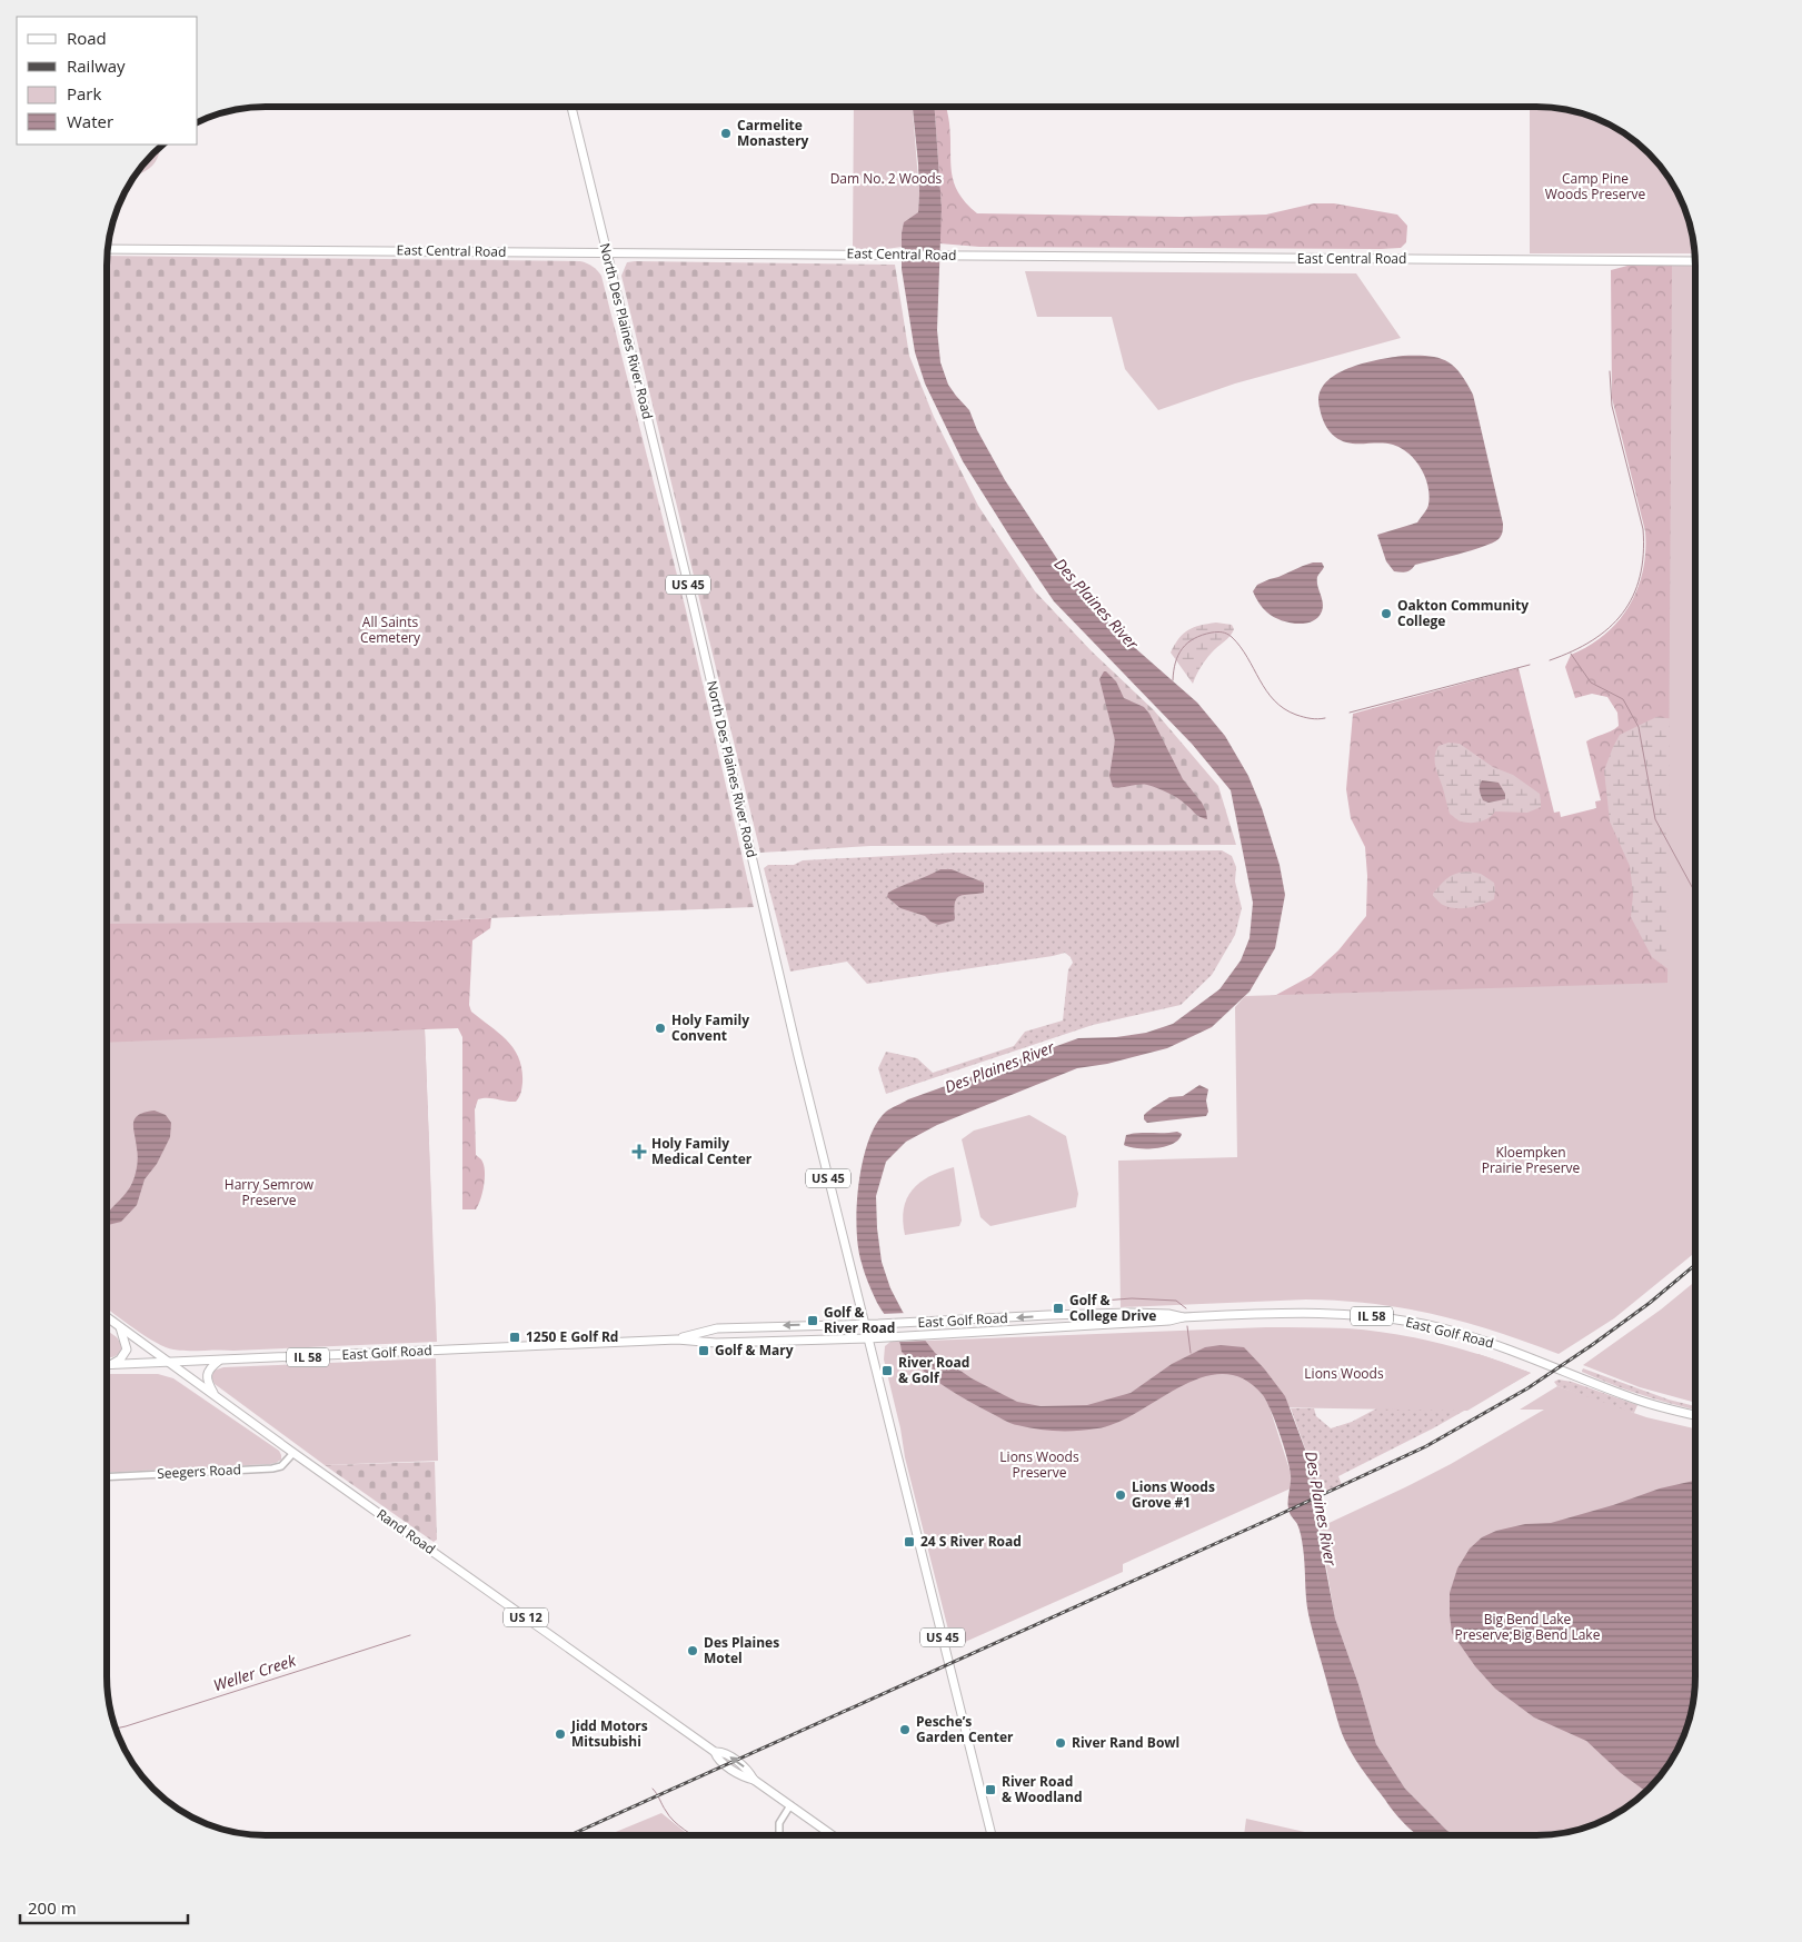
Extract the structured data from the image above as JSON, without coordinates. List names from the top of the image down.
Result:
{
  "streets": {
    "main road": [
      "East Central Road",
      "North Des Plaines River Road",
      "US 45",
      "IL 58",
      "East Golf Road",
      "Rand Road",
      "US 12"
    ],
    "street": ["Seegers Road"]
  },
  "crossings": [
    ["East Central Road", "North Des Plaines River Road"],
    ["North Des Plaines River Road", "East Golf Road"],
    ["East Golf Road", "Rand Road"],
    ["Seegers Road", "Rand Road"]
  ],
  "water": ["Des Plaines River", "Weller Creek"],
  "parks": [
    "Dam No. 2 Woods",
    "Camp Pine Woods Preserve",
    "All Saints Cemetery",
    "Kloempken Prairie Preserve",
    "Harry Semrow Preserve",
    "Lions Woods",
    "Lions Woods Preserve",
    "Big Bend Lake Preserve;Big Bend Lake"
  ],
  "places": {
    "other": [
      "Carmelite Monastery",
      "Oakton Community College",
      "Holy Family Convent",
      "Lions Woods Grove #1",
      "Des Plaines Motel",
      "Pesche’s Garden Center",
      "Jidd Motors Mitsubishi",
      "River Rand Bowl"
    ],
    "health": ["Holy Family Medical Center"],
    "transit": [
      "Golf & College Drive",
      "Golf & River Road",
      "1250 E Golf Rd",
      "Golf & Mary",
      "River Road & Golf",
      "24 S River Road",
      "River Road & Woodland"
    ]
  },
  "legend": [
    "Road",
    "Railway",
    "Park",
    "Water"
  ],
  "scale_bar": "200 m"
}
